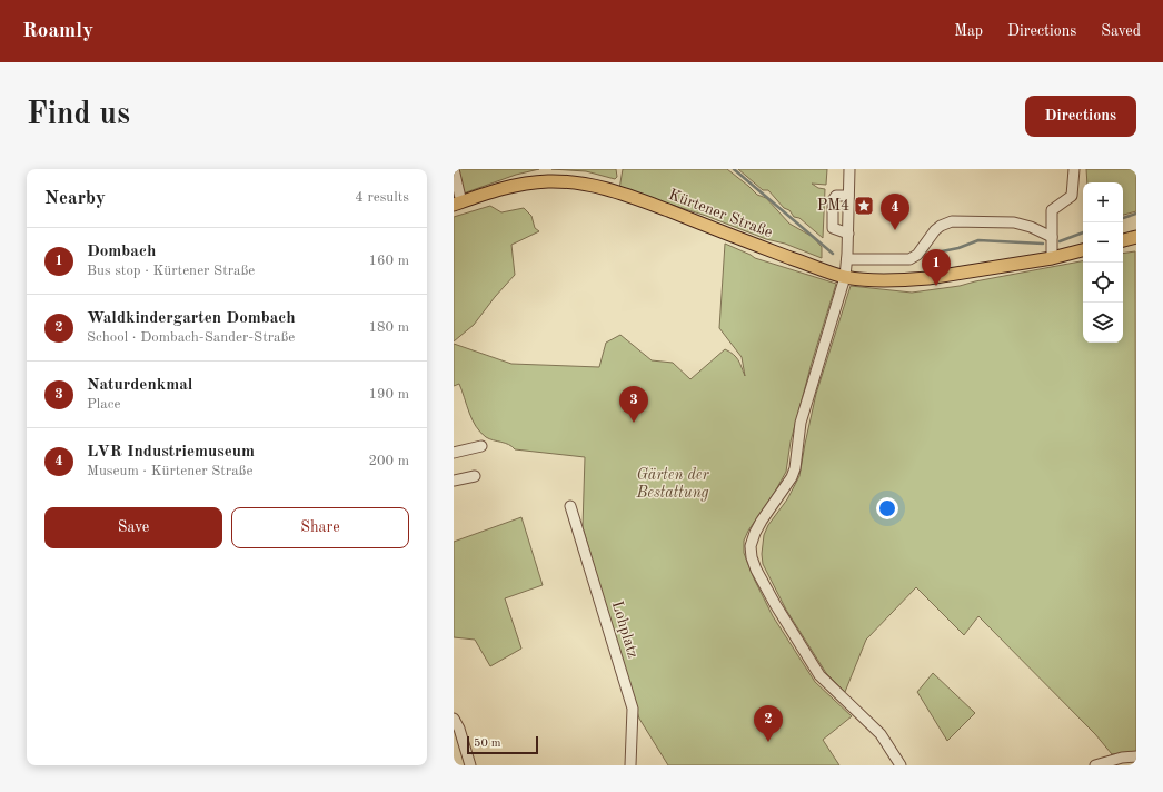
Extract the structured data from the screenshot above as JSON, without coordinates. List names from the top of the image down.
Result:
{
  "streets": {
    "main road": ["Kürtener Straße"],
    "street": ["Lohplatz"]
  },
  "parks": ["Gärten der Bestattung"],
  "places": {
    "place": ["PM4"]
  },
  "scale_bar": "50 m",
  "page": {
    "header": "Roamly",
    "nav": ["Map", "Directions", "Saved"],
    "buttons": [
      "Directions",
      ["Save", "Share"]
    ],
    "title": "Find us",
    "heading": ["Nearby", "4 results"],
    "map_buttons": ["+", "−"],
    "pins": [
      "4",
      "1",
      "3",
      "2"
    ],
    "list": [
      {
        "mark": "1",
        "name": "Dombach",
        "note": "Bus stop · Kürtener Straße",
        "value": "160 m"
      },
      {
        "mark": "2",
        "name": "Waldkindergarten Dombach",
        "note": "School · Dombach-Sander-Straße",
        "value": "180 m"
      },
      {
        "mark": "3",
        "name": "Naturdenkmal",
        "note": "Place",
        "value": "190 m"
      },
      {
        "mark": "4",
        "name": "LVR Industriemuseum",
        "note": "Museum · Kürtener Straße",
        "value": "200 m"
      }
    ],
    "scale": "50 m"
  }
}
